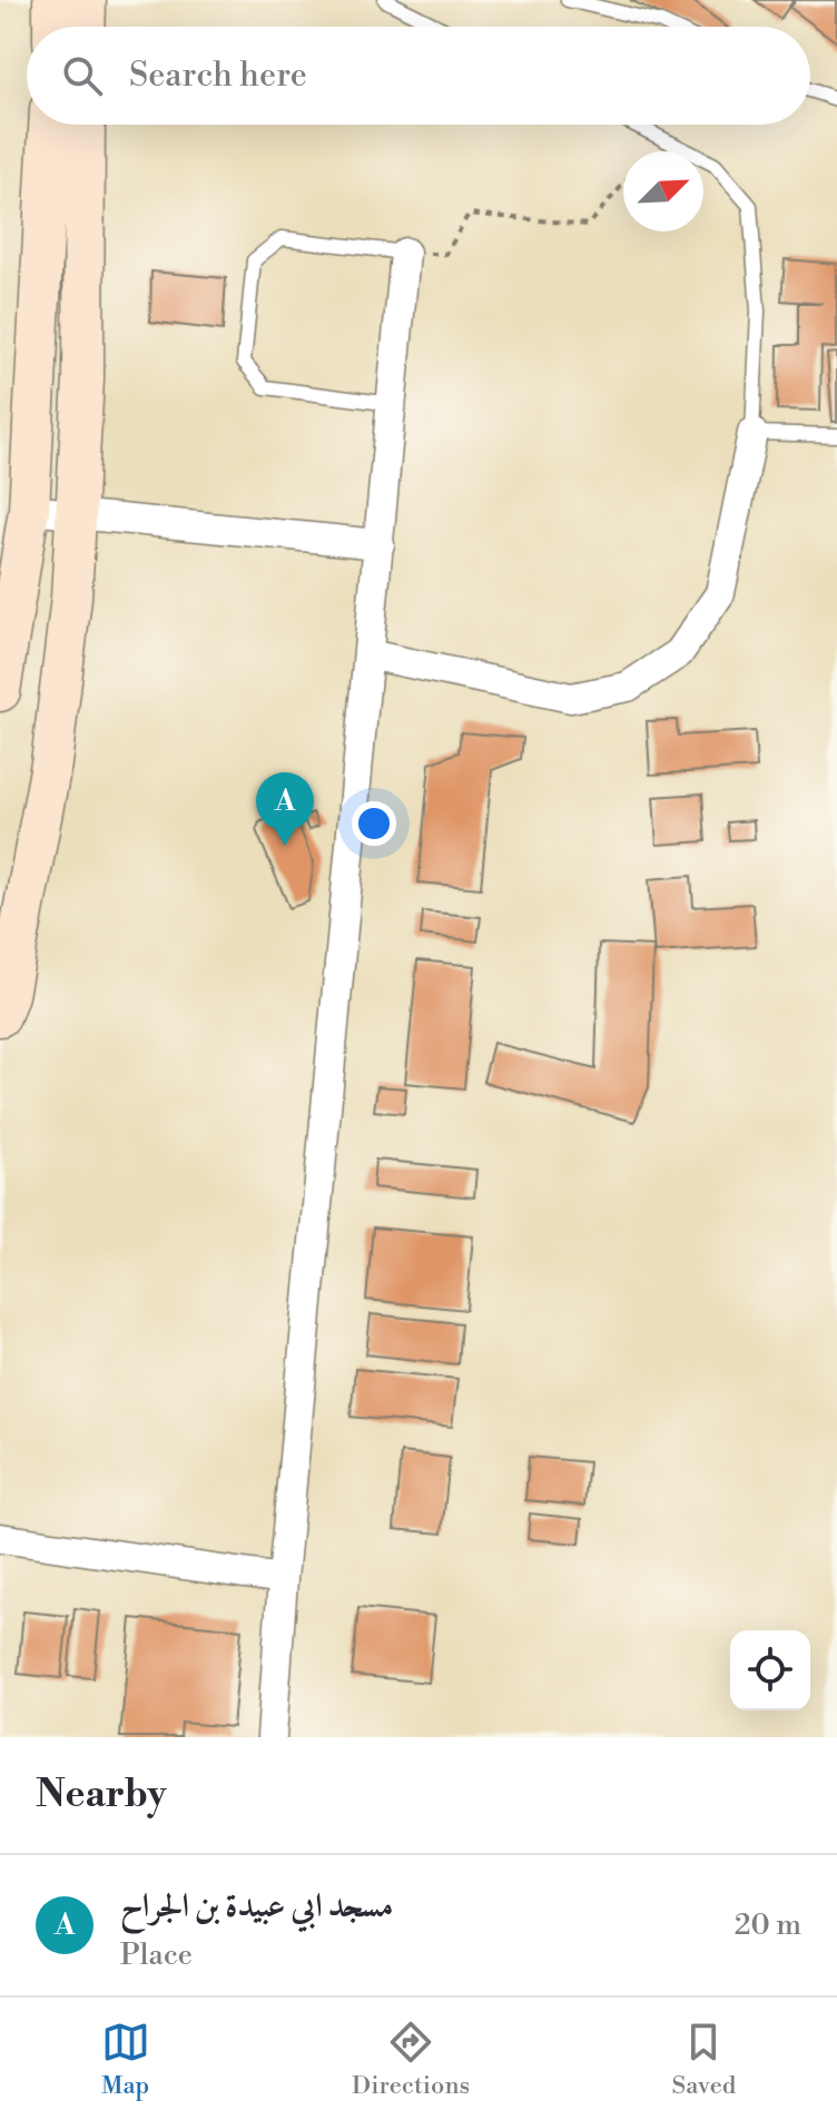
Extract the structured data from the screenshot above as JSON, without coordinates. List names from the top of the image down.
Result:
{
  "north": "top right",
  "page": {
    "search": "Search here",
    "pins": "A",
    "heading": "Nearby",
    "list": [
      {
        "mark": "A",
        "name": "مسجد ابي عبيدة بن الجراح",
        "note": "Place",
        "value": "20 m"
      }
    ],
    "nav": ["Map", "Directions", "Saved"]
  }
}
